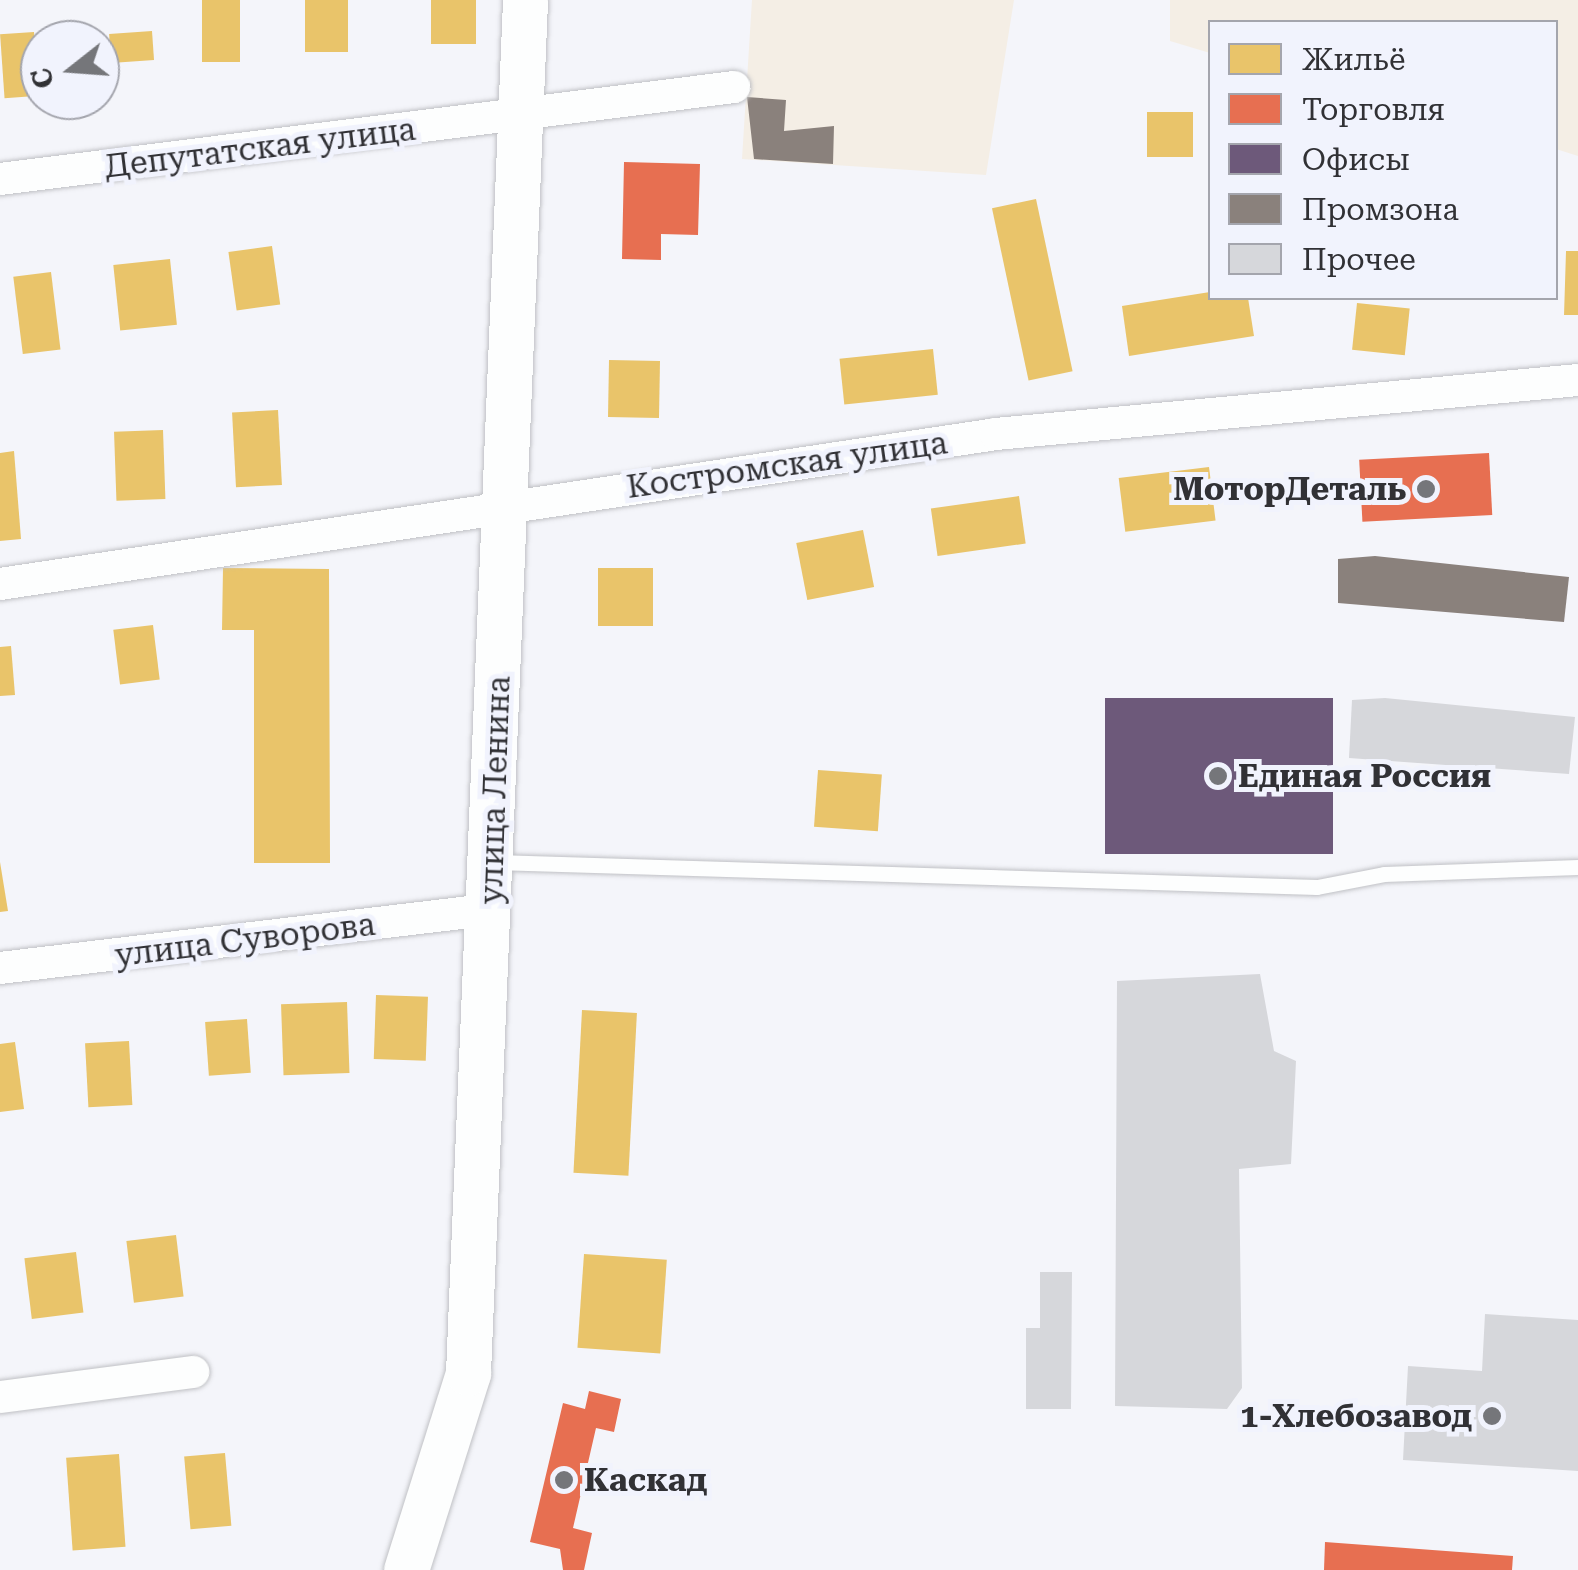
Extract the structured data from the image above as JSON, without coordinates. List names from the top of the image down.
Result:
{
  "streets": {
    "street": [
      "Депутатская улица",
      "Костромская улица",
      "улица Ленина",
      "улица Суворова"
    ]
  },
  "crossings": [
    ["Депутатская улица", "улица Ленина"],
    ["Костромская улица", "улица Ленина"],
    ["улица Ленина", "улица Суворова"]
  ],
  "places": [
    "МоторДеталь",
    "Единая Россия",
    "1-Хлебозавод",
    "Каскад"
  ],
  "legend": [
    "Жильё",
    "Торговля",
    "Офисы",
    "Промзона",
    "Прочее"
  ],
  "north": "left"
}
